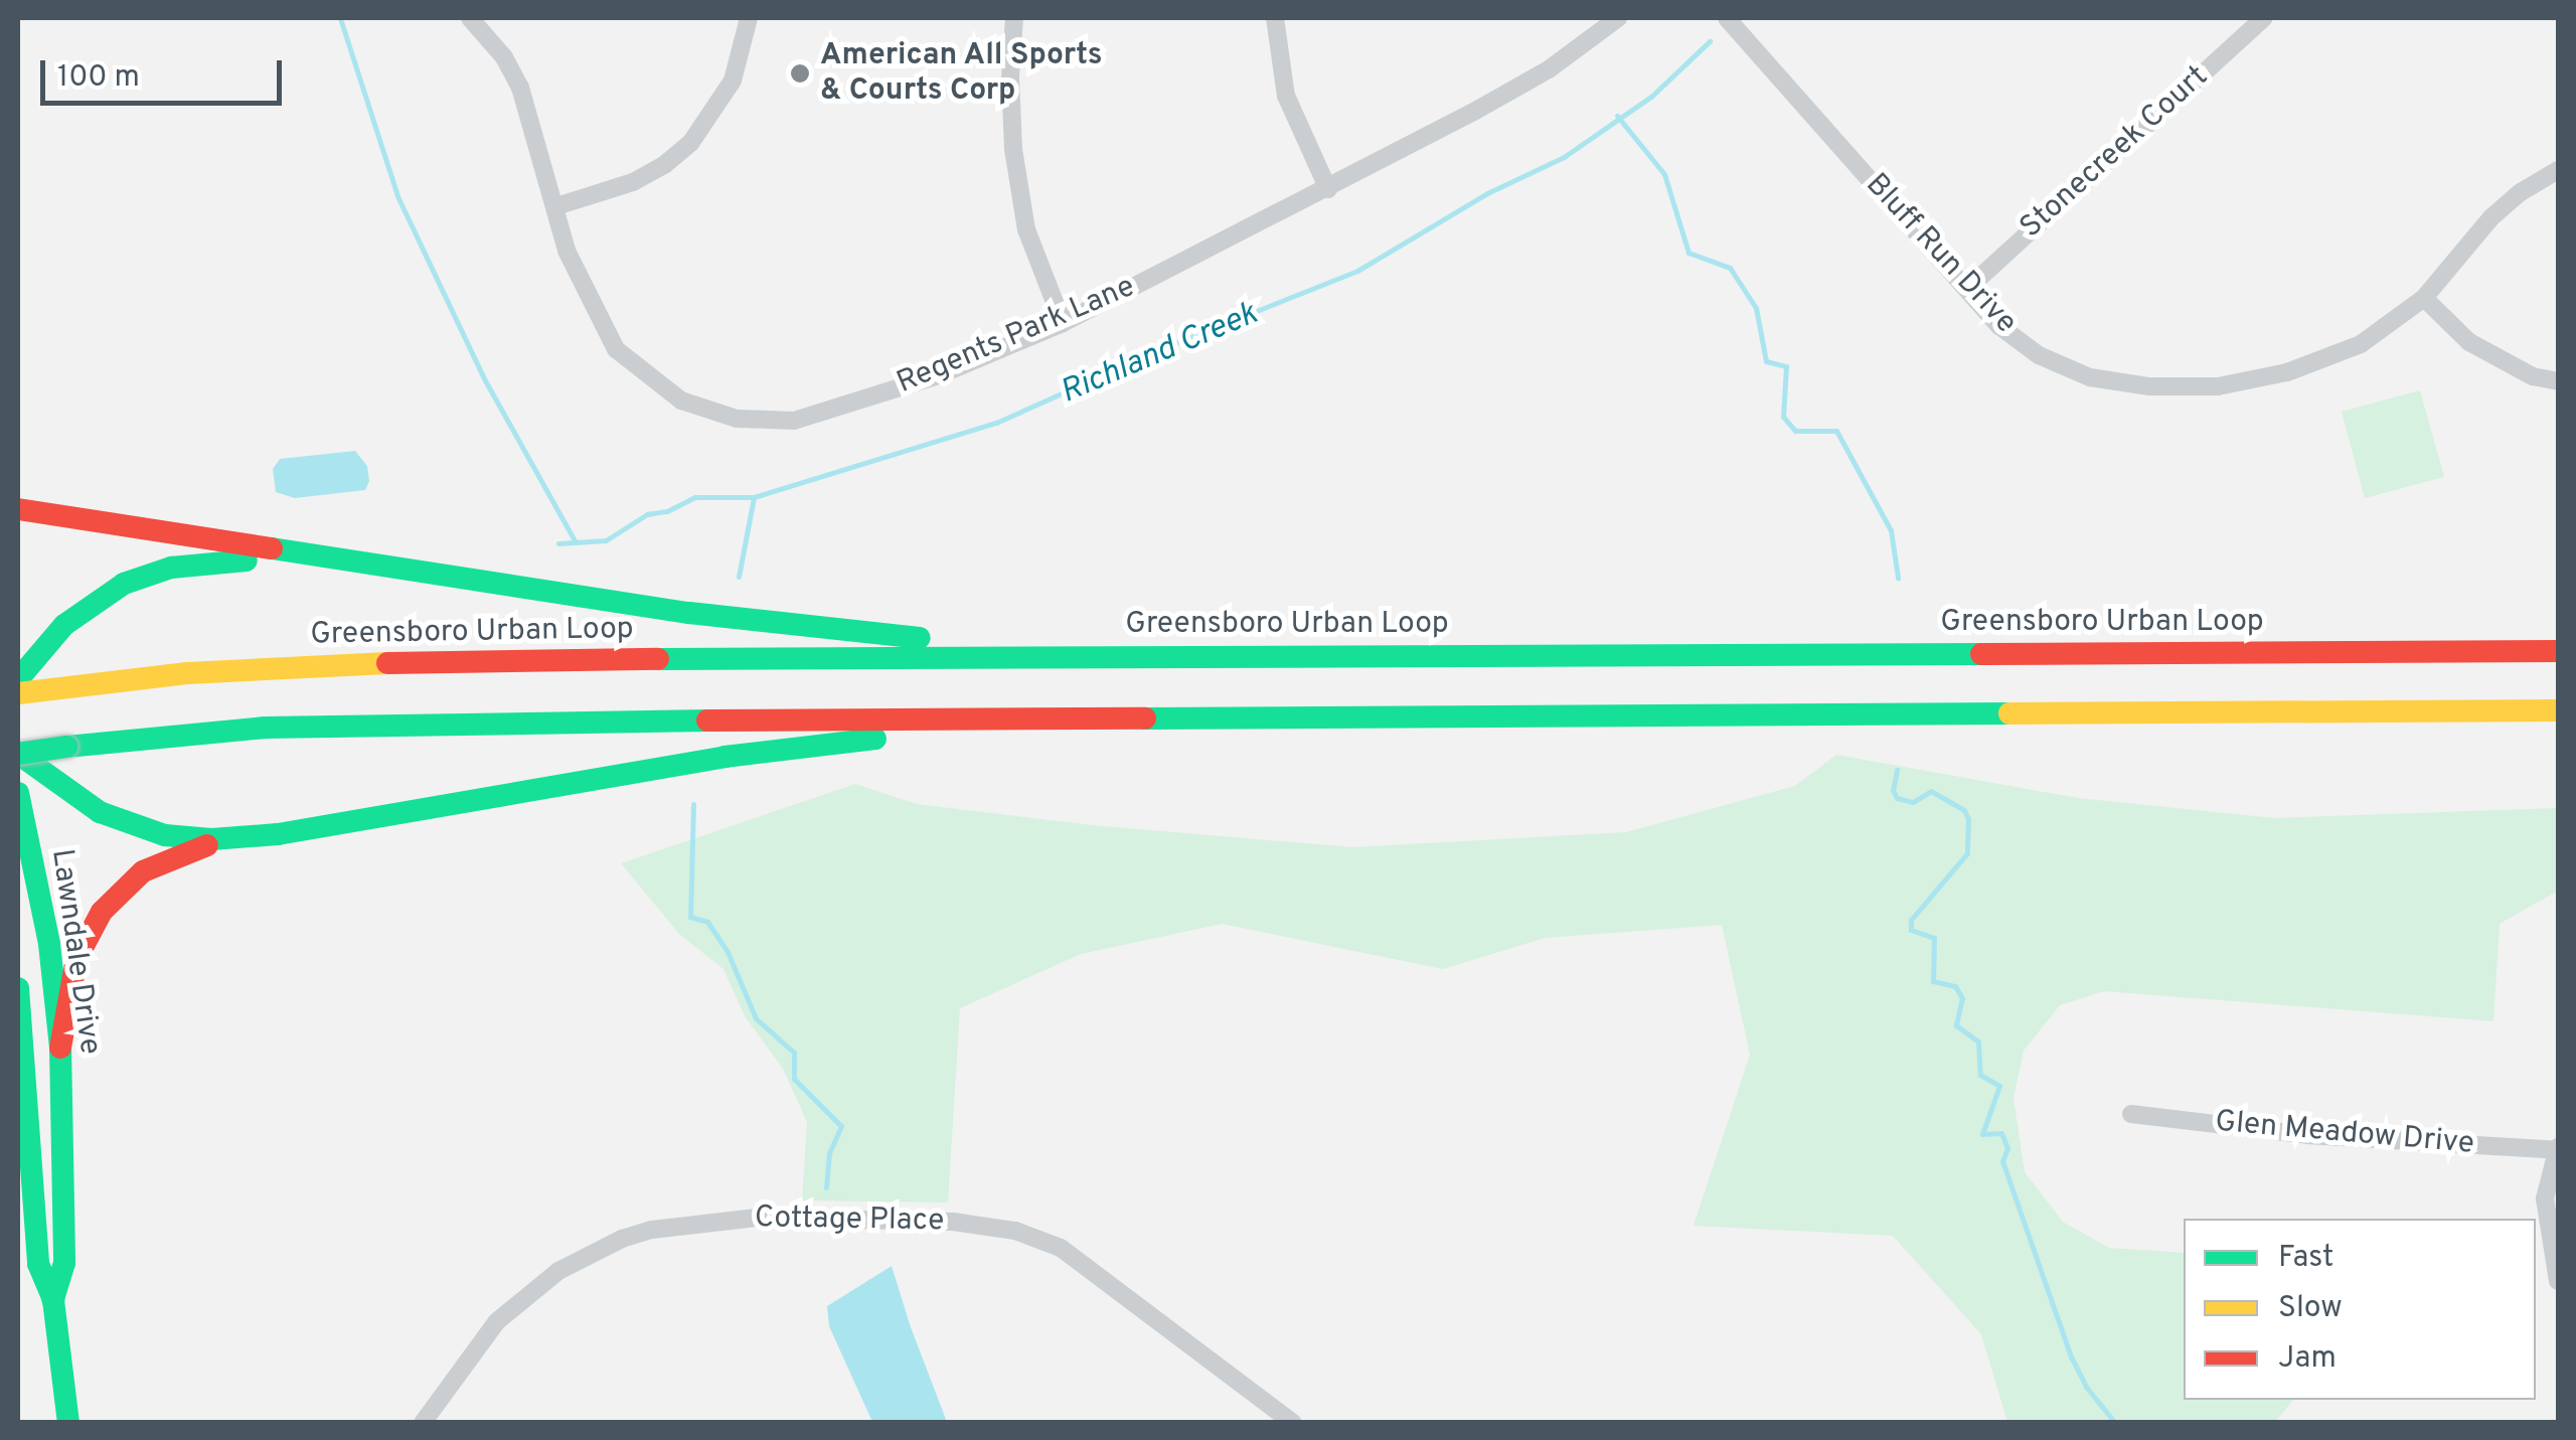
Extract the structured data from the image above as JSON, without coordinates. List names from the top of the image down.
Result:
{
  "streets": {
    "main road": ["Greensboro Urban Loop", "Lawndale Drive"],
    "street": [
      "Stonecreek Court",
      "Bluff Run Drive",
      "Regents Park Lane",
      "Glen Meadow Drive",
      "Cottage Place"
    ]
  },
  "crossings": [
    ["Stonecreek Court", "Bluff Run Drive"]
  ],
  "water": ["Richland Creek"],
  "places": ["American All Sports & Courts Corp"],
  "legend": ["Fast", "Slow", "Jam"],
  "scale_bar": "100 m"
}
